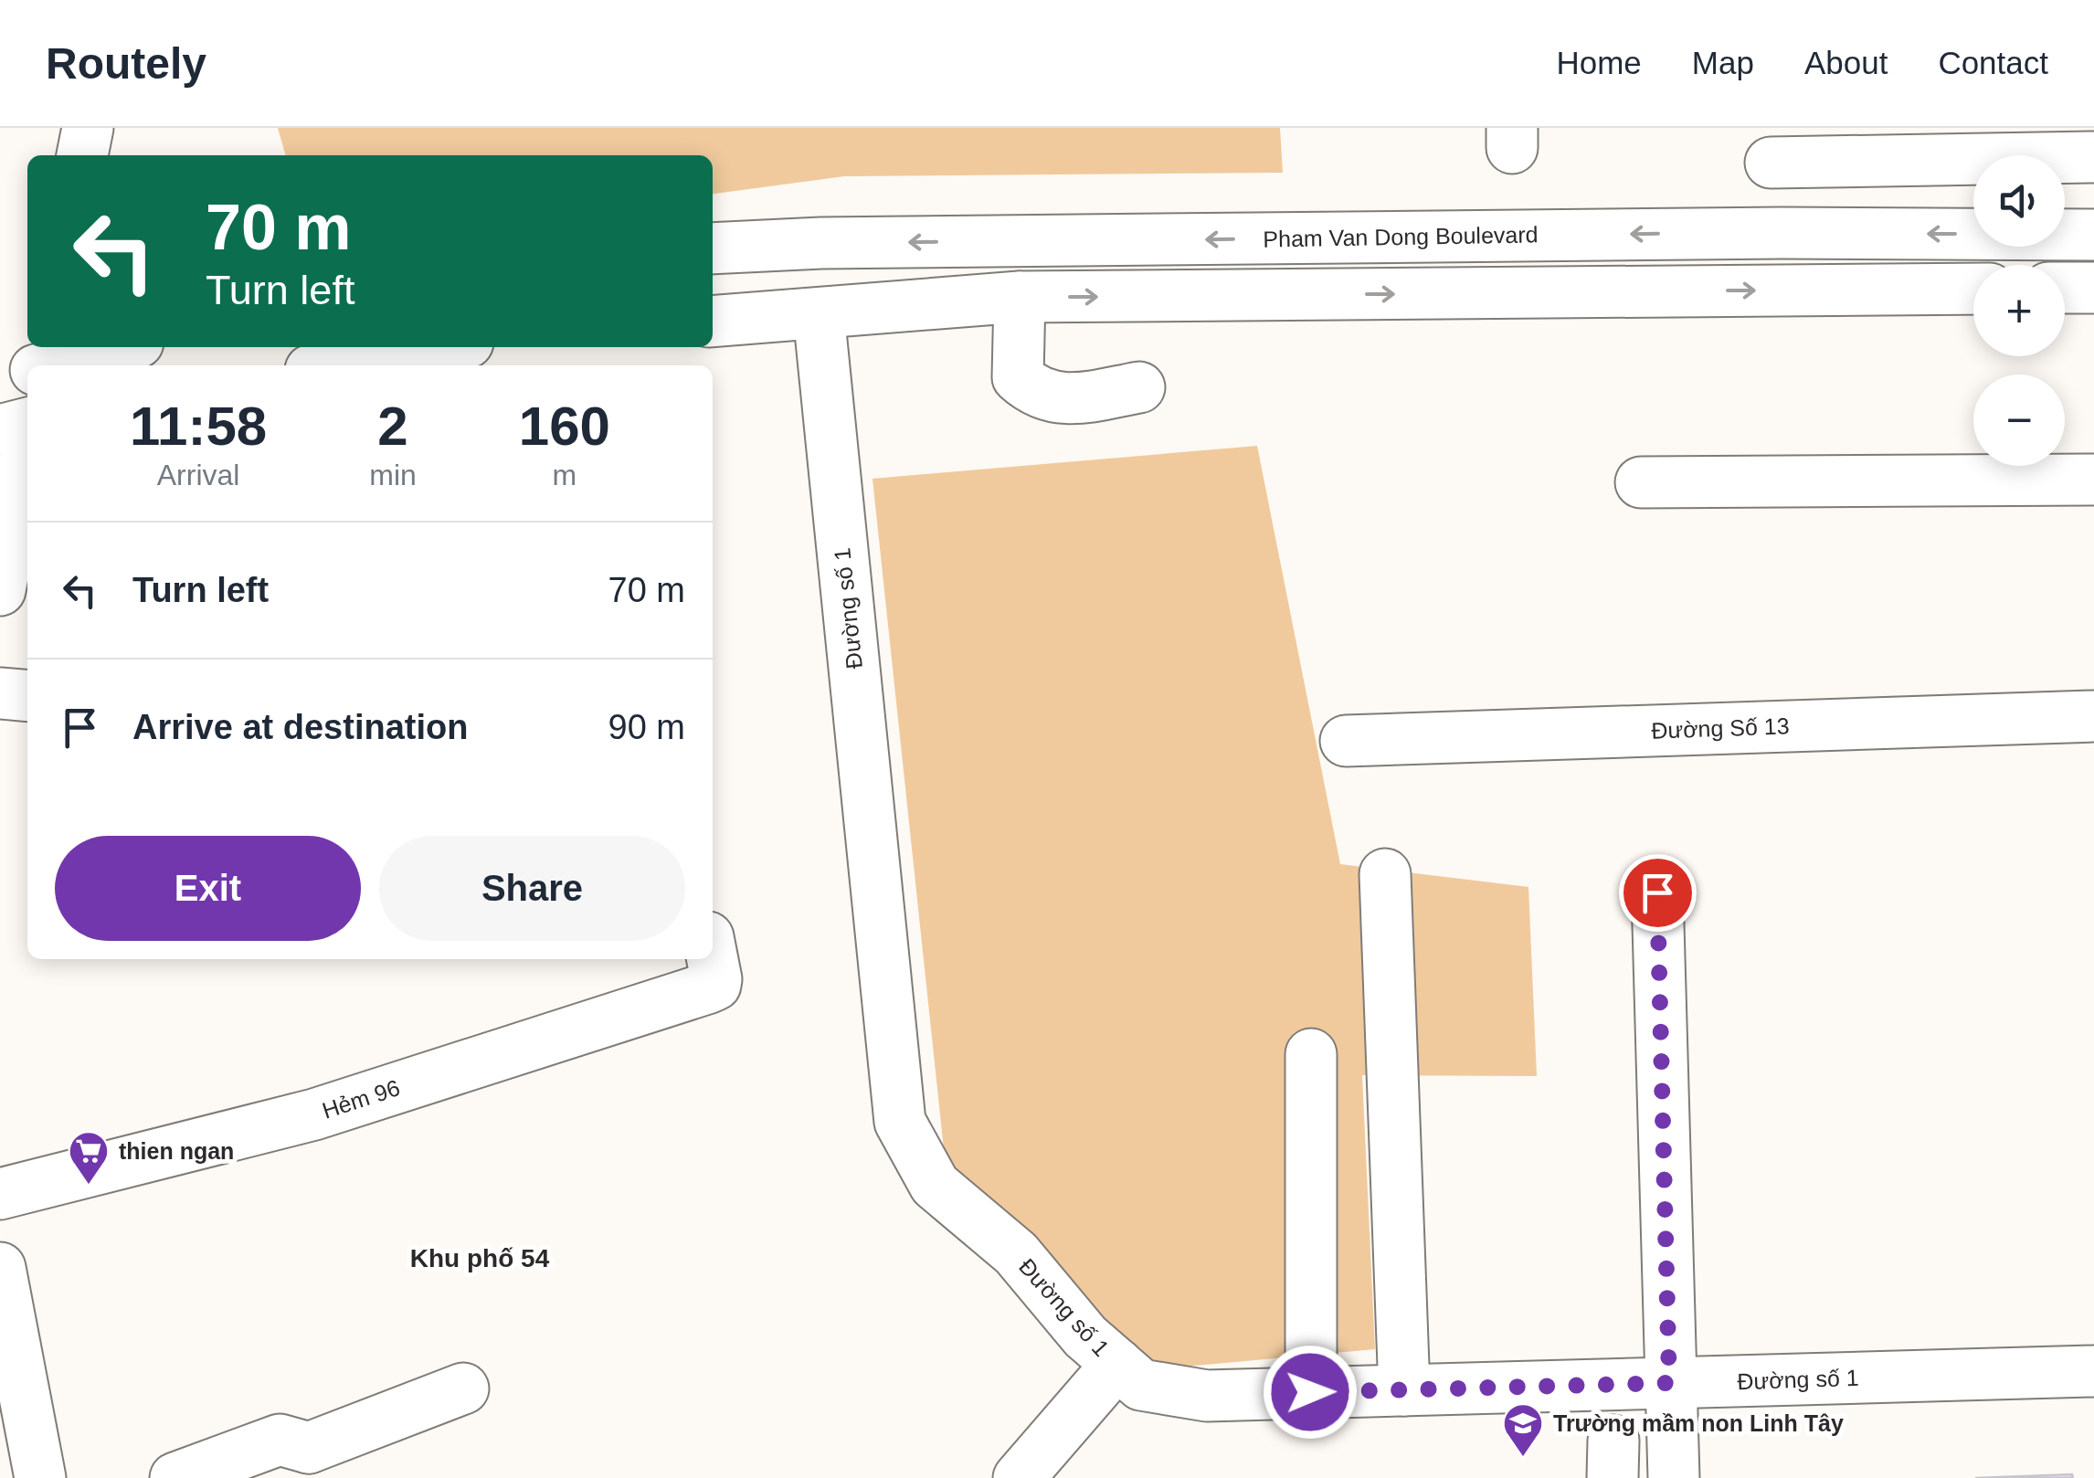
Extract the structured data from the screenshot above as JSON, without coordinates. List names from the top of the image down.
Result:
{
  "streets": {
    "main road": [
      "Pham Van Dong Boulevard",
      "Đường số 1",
      "Đường Số 13",
      "Hẻm 96"
    ]
  },
  "districts": ["Khu phố 54"],
  "places": {
    "supermarket": ["thien ngan"],
    "school or university": ["Trường mầm non Linh Tây"]
  },
  "page": {
    "header": "Routely",
    "nav": [
      "Home",
      "Map",
      "About",
      "Contact"
    ],
    "map_buttons": ["+", "−"],
    "turn": ["70 m", "Turn left"],
    "eta": [
      "11:58",
      "Arrival",
      "2",
      "min",
      "160",
      "m"
    ],
    "list": [
      {
        "name": "Turn left",
        "value": "70 m"
      },
      {
        "name": "Arrive at destination",
        "value": "90 m"
      }
    ],
    "buttons": ["Exit", "Share"]
  }
}
